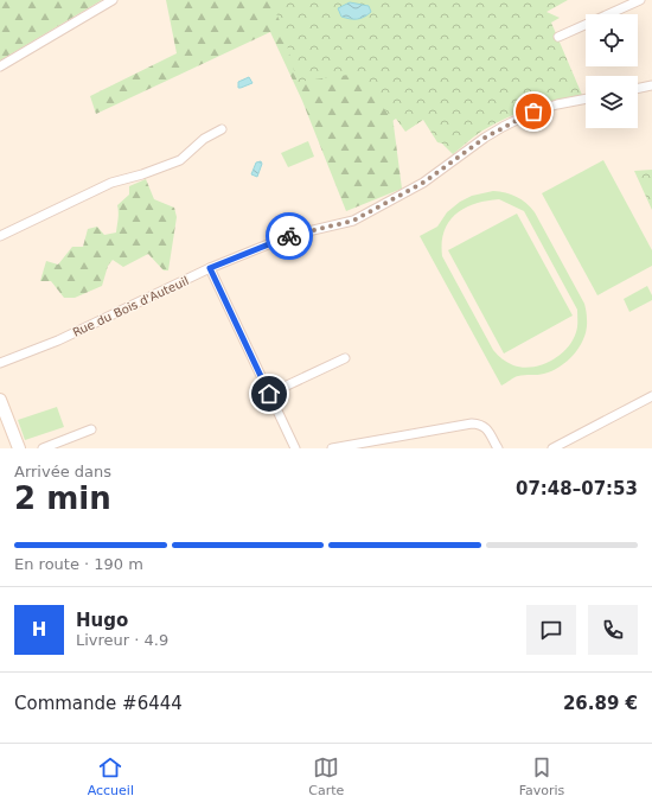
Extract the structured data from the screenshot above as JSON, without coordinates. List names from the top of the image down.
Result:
{
  "streets": {
    "street": ["Rue du Bois d'Auteuil"]
  },
  "page": {
    "heading": ["2 min", "Arrivée dans", "07:48–07:53"],
    "panel": [
      "Hugo",
      "Livreur · 4.9",
      "Commande #6444",
      "26.89 €"
    ],
    "bar": "En route · 190 m",
    "round": "H",
    "tabs": ["Accueil", "Carte", "Favoris"]
  }
}
